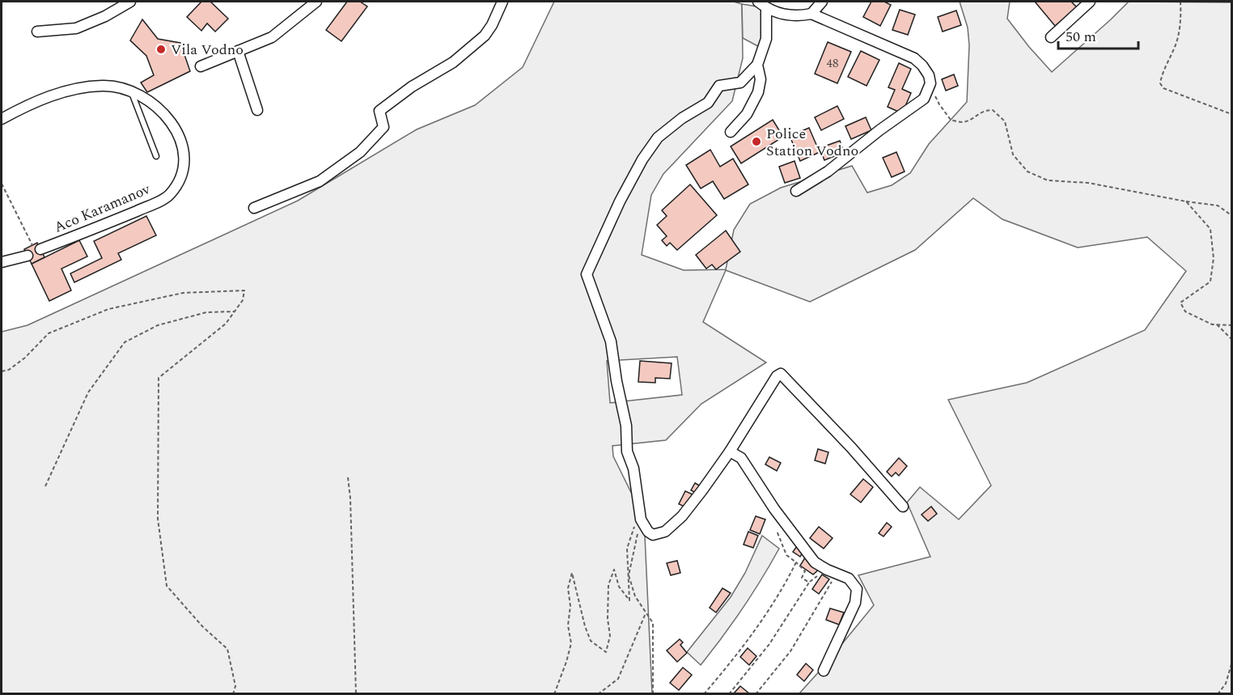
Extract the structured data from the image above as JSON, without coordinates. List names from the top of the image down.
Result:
{
  "streets": {
    "street": ["Aco Karamanov"]
  },
  "places": ["Vila Vodno", "Police Station Vodno"],
  "house_numbers": ["48"],
  "scale_bar": "50 m"
}
